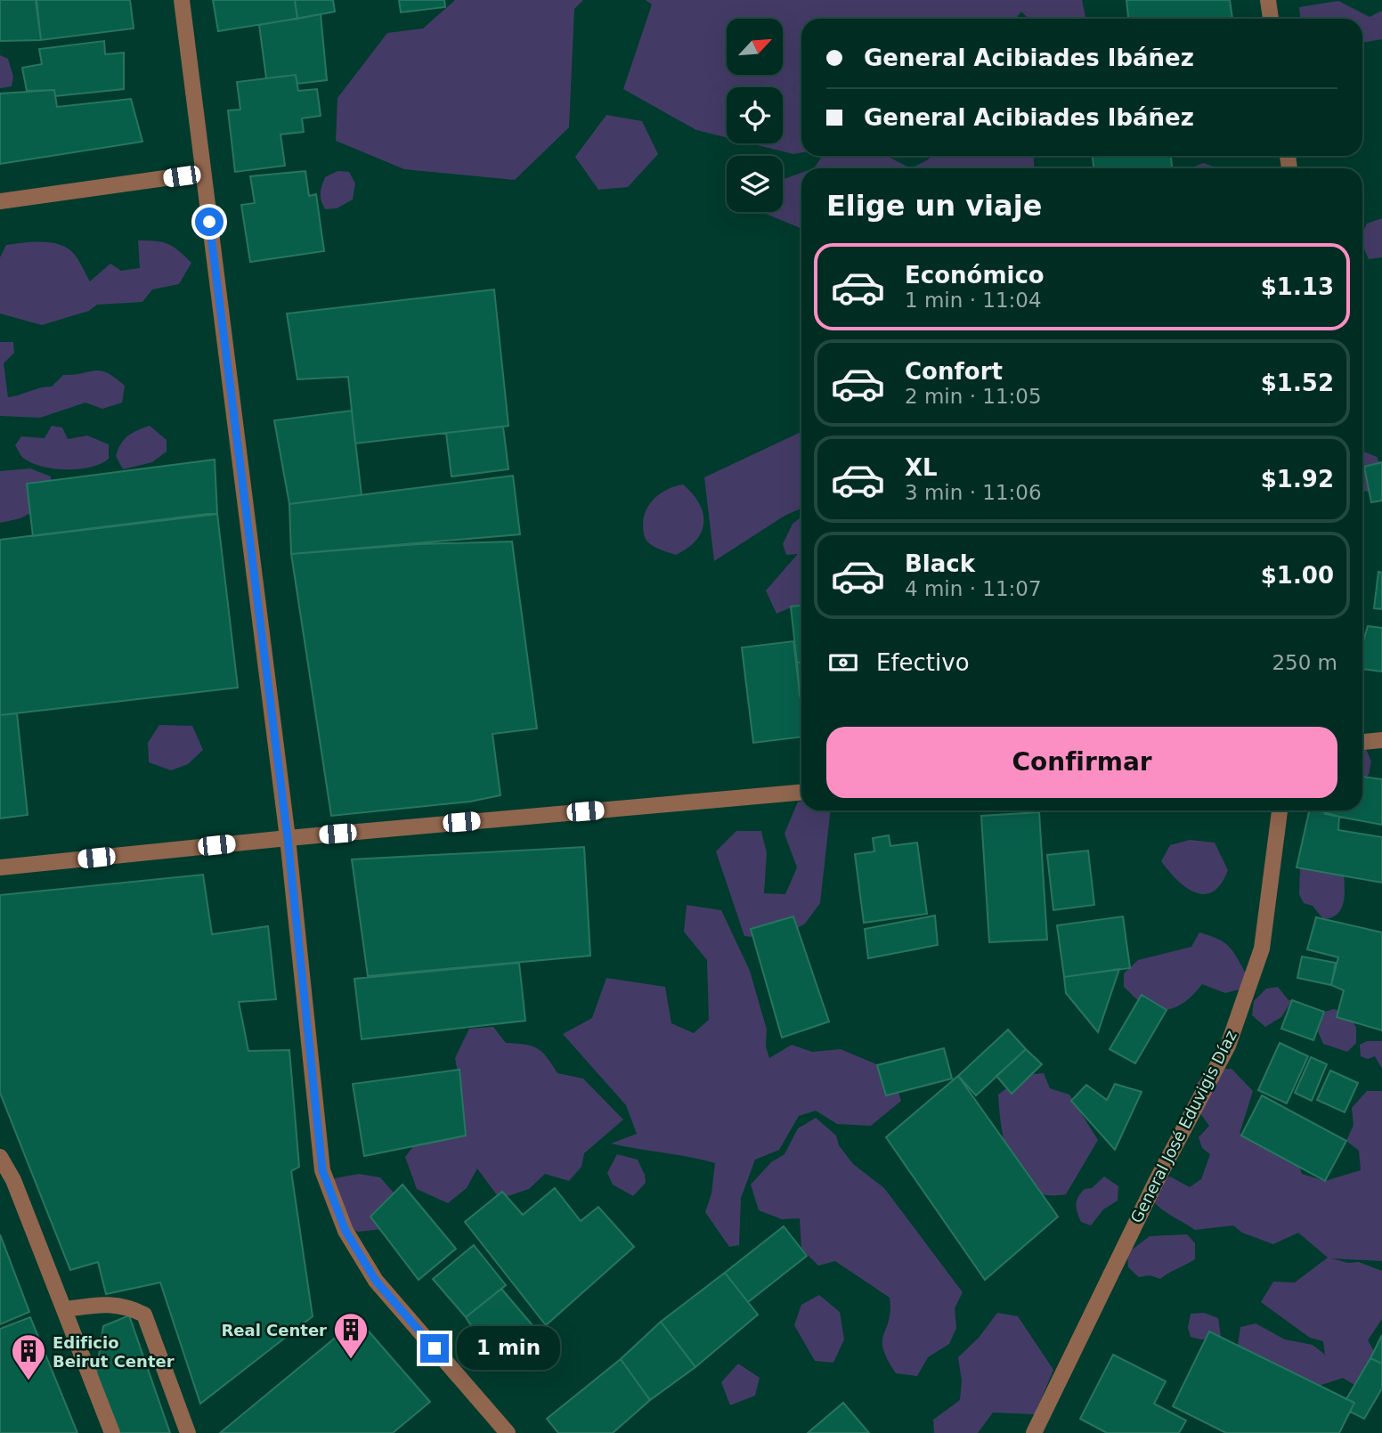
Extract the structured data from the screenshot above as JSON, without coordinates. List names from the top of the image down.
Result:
{
  "streets": {
    "street": ["General José Eduvigis Díaz"]
  },
  "places": {
    "building": ["Real Center", "Edificio Beirut Center"]
  },
  "north": "top right",
  "page": {
    "banner": ["General Acibiades Ibáñez", "General Acibiades Ibáñez"],
    "heading": "Elige un viaje",
    "list": [
      {
        "name": "Económico",
        "note": "1 min · 11:04",
        "value": "$1.13"
      },
      {
        "name": "Confort",
        "note": "2 min · 11:05",
        "value": "$1.52"
      },
      {
        "name": "XL",
        "note": "3 min · 11:06",
        "value": "$1.92"
      },
      {
        "name": "Black",
        "note": "4 min · 11:07",
        "value": "$1.00"
      }
    ],
    "pay": ["Efectivo", "250 m"],
    "buttons": "Confirmar",
    "bubble": "1 min"
  }
}
